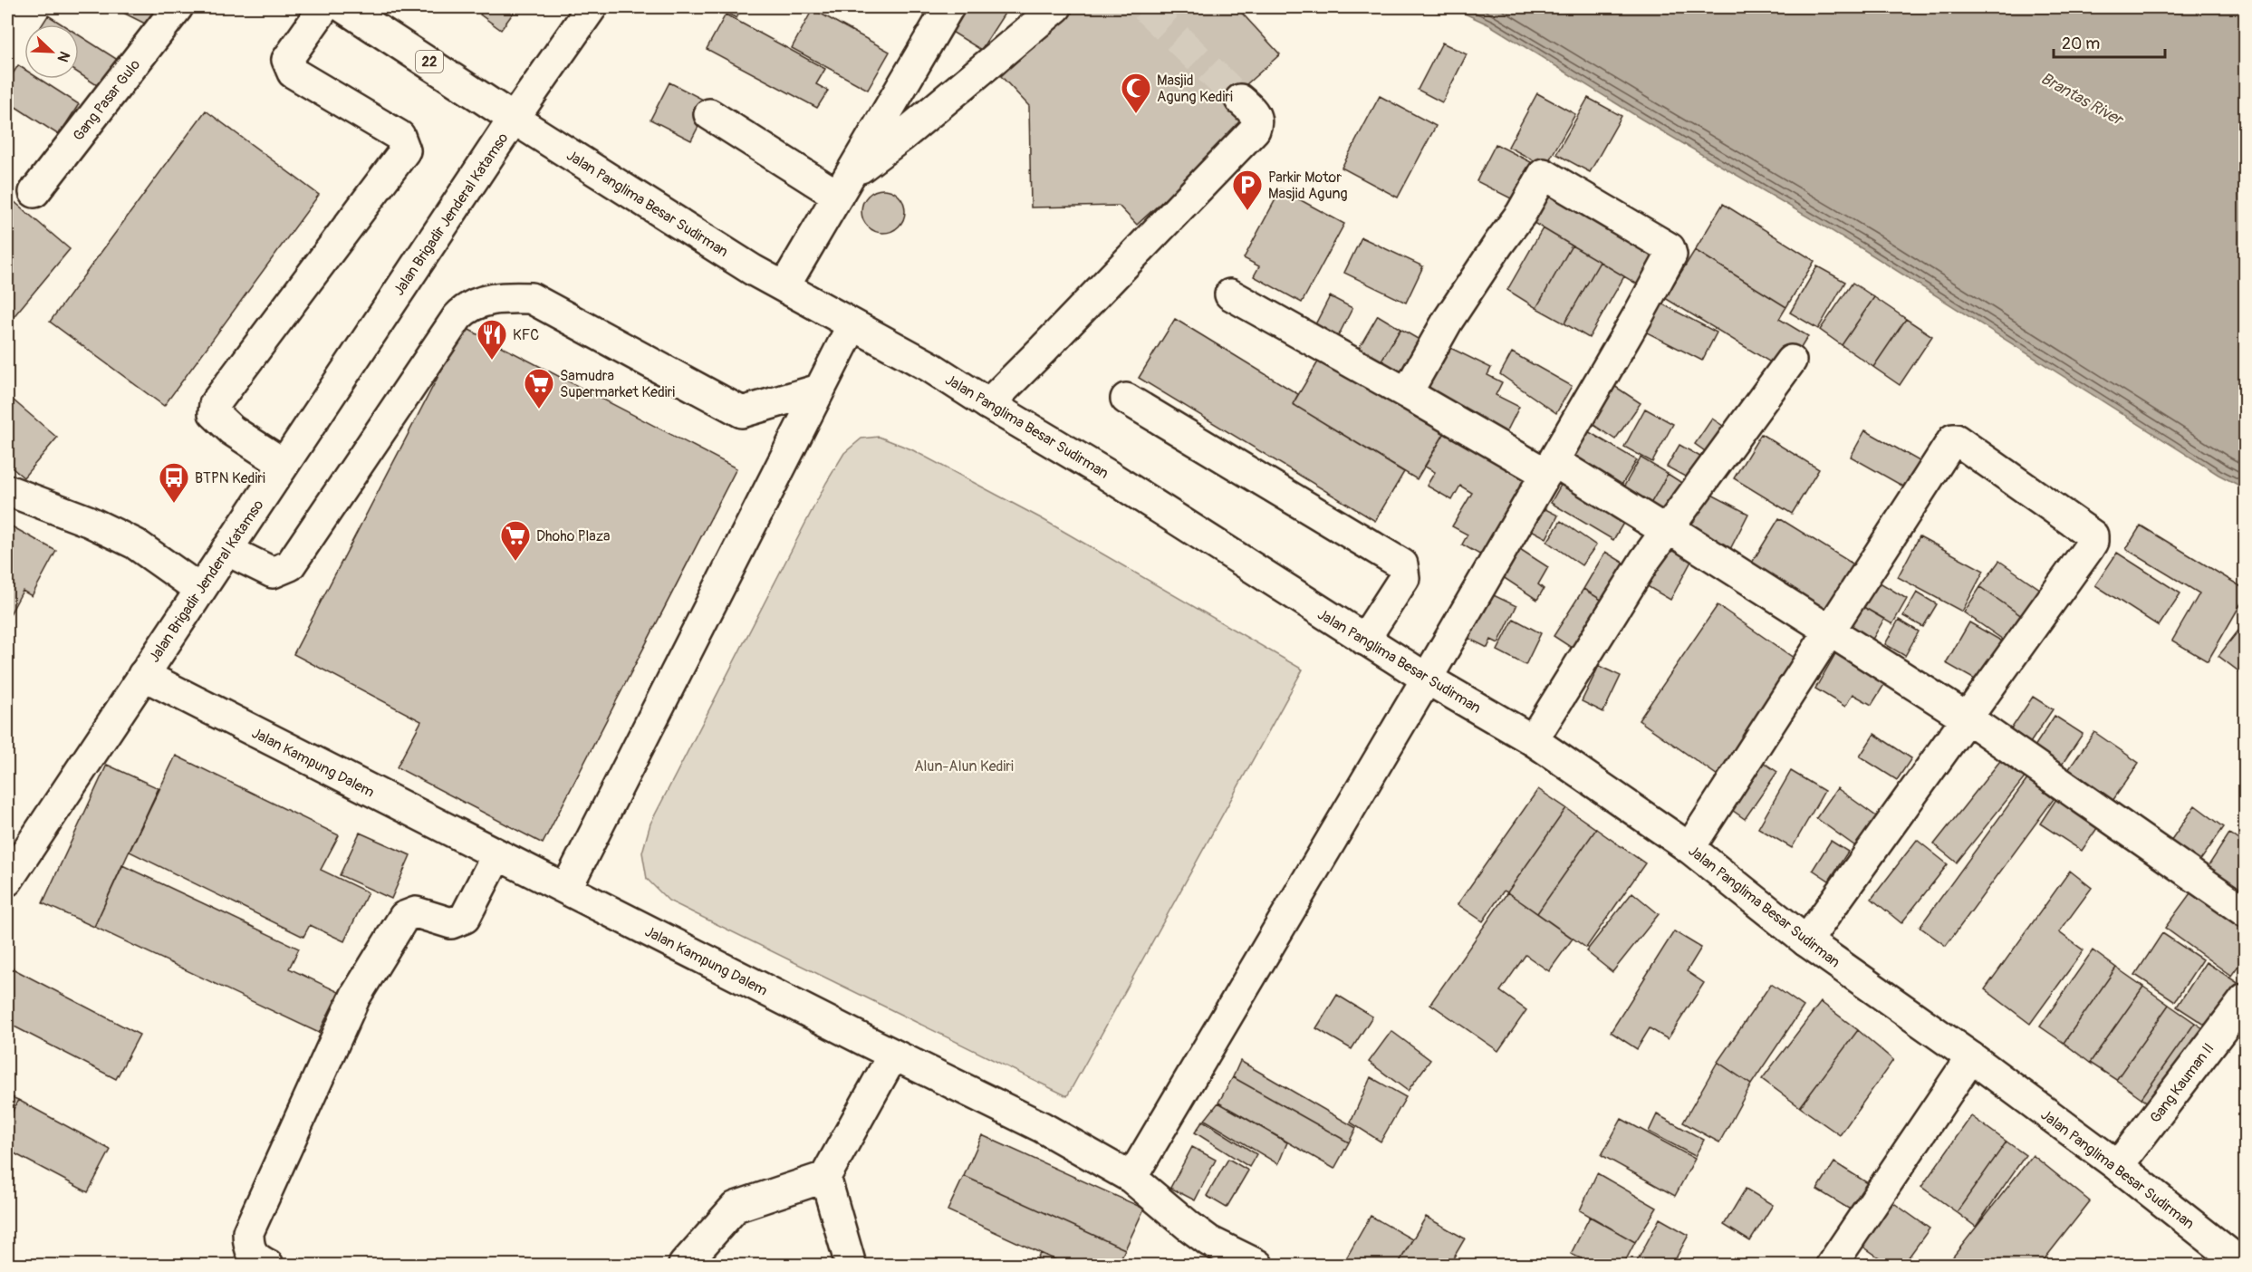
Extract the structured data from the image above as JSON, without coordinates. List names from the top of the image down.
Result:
{
  "streets": {
    "main road": [
      "22",
      "Gang Pasar Gulo",
      "Jalan Panglima Besar Sudirman",
      "Jalan Brigadir Jenderal Katamso",
      "Jalan Kampung Dalem",
      "Gang Kauman II"
    ]
  },
  "crossings": [
    ["22", "Jalan Panglima Besar Sudirman"],
    ["22", "Jalan Brigadir Jenderal Katamso"],
    ["Jalan Panglima Besar Sudirman", "Jalan Brigadir Jenderal Katamso"],
    ["Jalan Panglima Besar Sudirman", "Gang Kauman II"],
    ["Jalan Brigadir Jenderal Katamso", "Jalan Kampung Dalem"]
  ],
  "water": ["Brantas River"],
  "parks": ["Alun-Alun Kediri"],
  "places": {
    "mosque": ["Masjid Agung Kediri"],
    "parking": ["Parkir Motor Masjid Agung"],
    "restaurant": ["KFC"],
    "supermarket": ["Samudra Supermarket Kediri", "Dhoho Plaza"],
    "bus stop": ["BTPN Kediri"]
  },
  "scale_bar": "20 m",
  "north": "bottom right"
}
